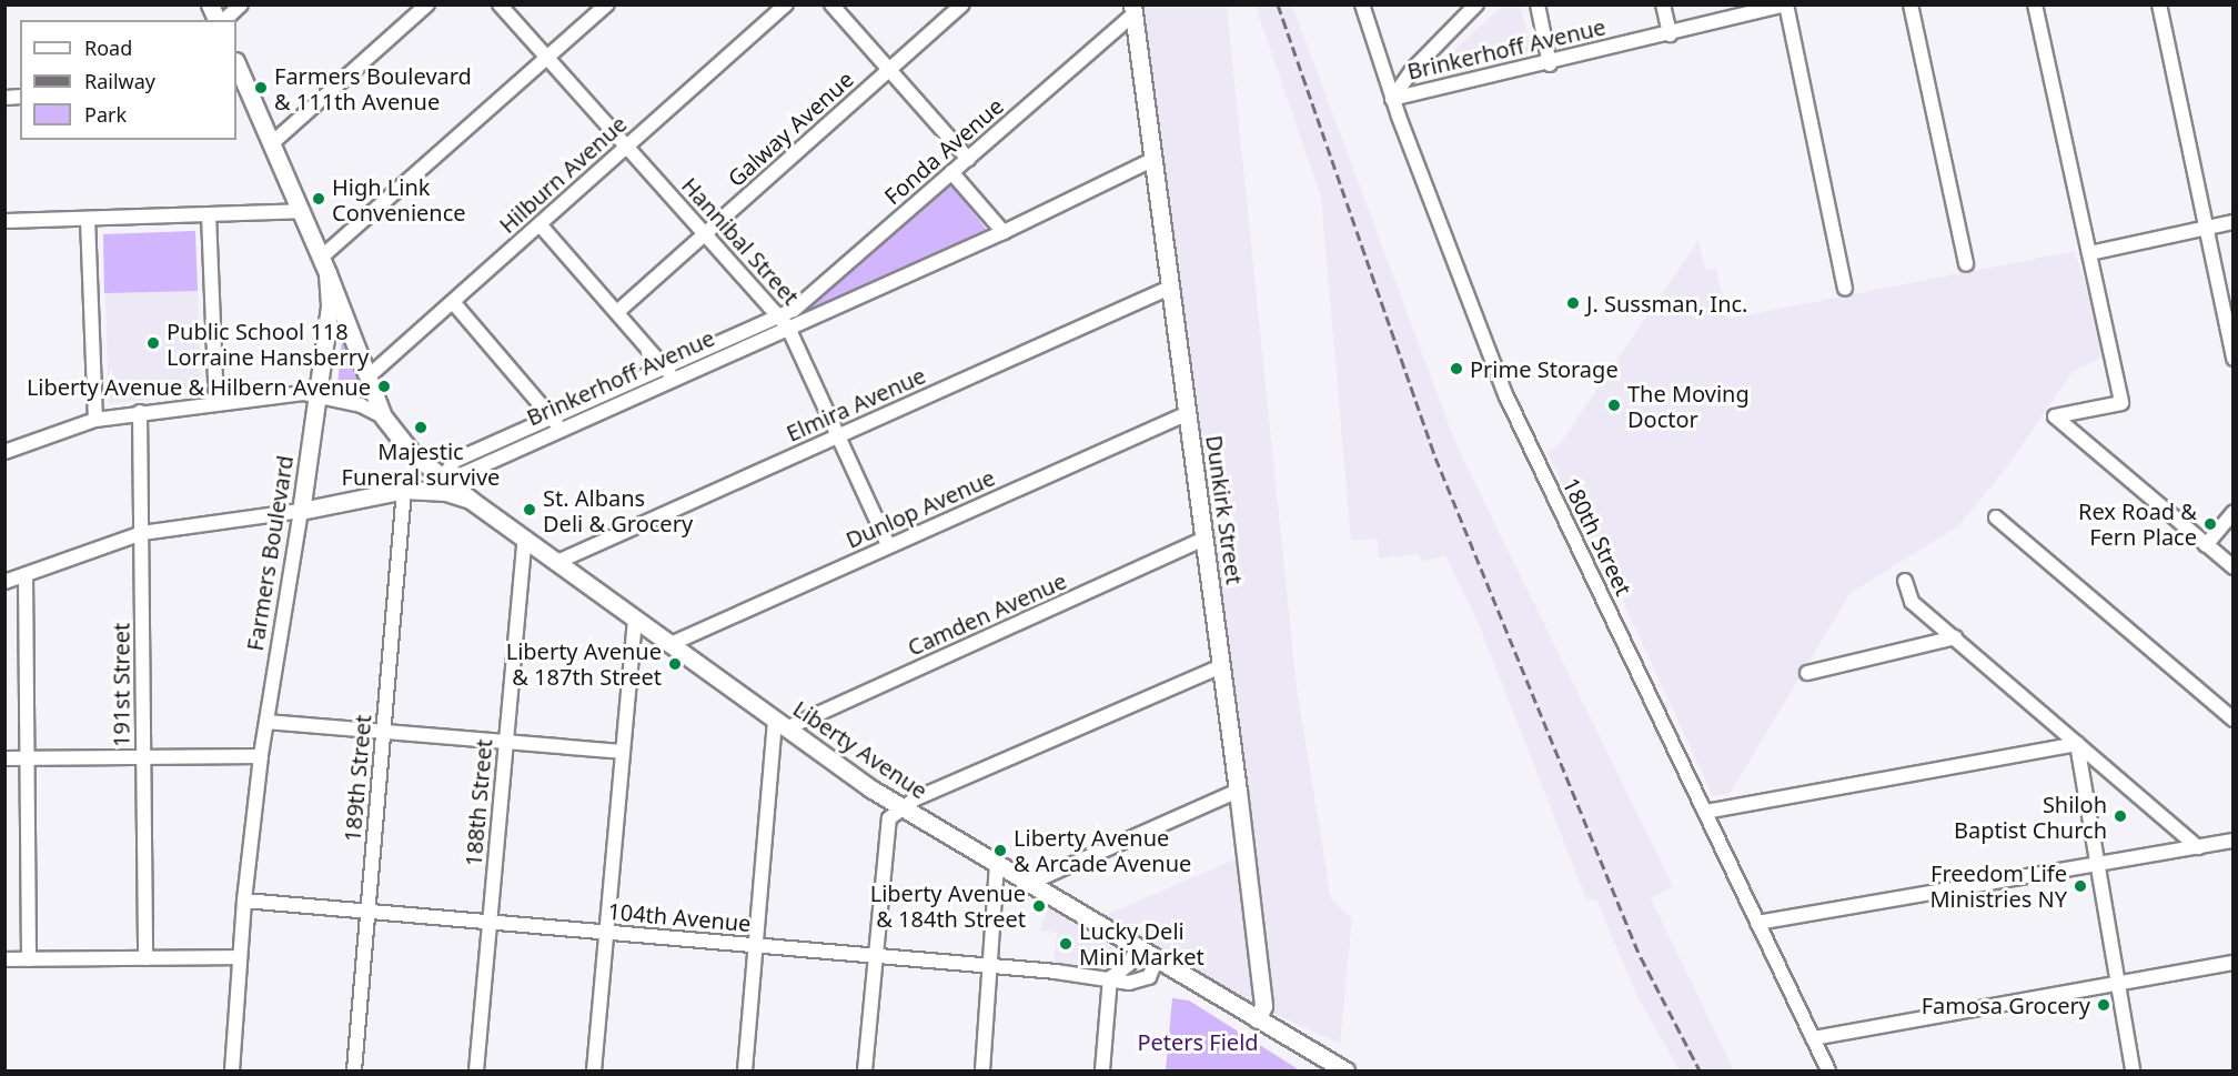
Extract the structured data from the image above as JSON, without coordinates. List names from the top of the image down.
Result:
{
  "streets": {
    "main road": ["Dunkirk Street", "Farmers Boulevard", "Liberty Avenue"],
    "street": [
      "Brinkerhoff Avenue",
      "Galway Avenue",
      "Fonda Avenue",
      "Hilburn Avenue",
      "Hannibal Street",
      "Elmira Avenue",
      "Dunlop Avenue",
      "180th Street",
      "Camden Avenue",
      "191st Street",
      "189th Street",
      "188th Street",
      "104th Avenue"
    ]
  },
  "crossings": [
    ["Brinkerhoff Avenue", "Fonda Avenue"],
    ["Brinkerhoff Avenue", "Hannibal Street"],
    ["Brinkerhoff Avenue", "Dunkirk Street"],
    ["Brinkerhoff Avenue", "180th Street"],
    ["Brinkerhoff Avenue", "Liberty Avenue"],
    ["Galway Avenue", "Hannibal Street"],
    ["Fonda Avenue", "Hannibal Street"],
    ["Fonda Avenue", "Dunkirk Street"],
    ["Hilburn Avenue", "Hannibal Street"],
    ["Hilburn Avenue", "Liberty Avenue"],
    ["Hannibal Street", "Elmira Avenue"],
    ["Hannibal Street", "Dunlop Avenue"],
    ["Elmira Avenue", "Dunkirk Street"],
    ["Elmira Avenue", "Liberty Avenue"],
    ["Dunlop Avenue", "Dunkirk Street"],
    ["Dunlop Avenue", "Liberty Avenue"],
    ["Dunkirk Street", "Camden Avenue"],
    ["Dunkirk Street", "Liberty Avenue"],
    ["Farmers Boulevard", "Liberty Avenue"],
    ["Farmers Boulevard", "104th Avenue"],
    ["Camden Avenue", "Liberty Avenue"],
    ["Liberty Avenue", "188th Street"],
    ["Liberty Avenue", "104th Avenue"],
    ["189th Street", "104th Avenue"],
    ["188th Street", "104th Avenue"]
  ],
  "parks": ["Peters Field"],
  "places": [
    "Farmers Boulevard & 111th Avenue",
    "High Link Convenience",
    "J. Sussman, Inc.",
    "Public School 118 Lorraine Hansberry",
    "Prime Storage",
    "Liberty Avenue & Hilbern Avenue",
    "The Moving Doctor",
    "Majestic Funeral survive",
    "St. Albans Deli & Grocery",
    "Rex Road & Fern Place",
    "Liberty Avenue & 187th Street",
    "Shiloh Baptist Church",
    "Liberty Avenue & Arcade Avenue",
    "Freedom Life Ministries NY",
    "Liberty Avenue & 184th Street",
    "Lucky Deli Mini Market",
    "Famosa Grocery"
  ],
  "legend": ["Road", "Railway", "Park"]
}
